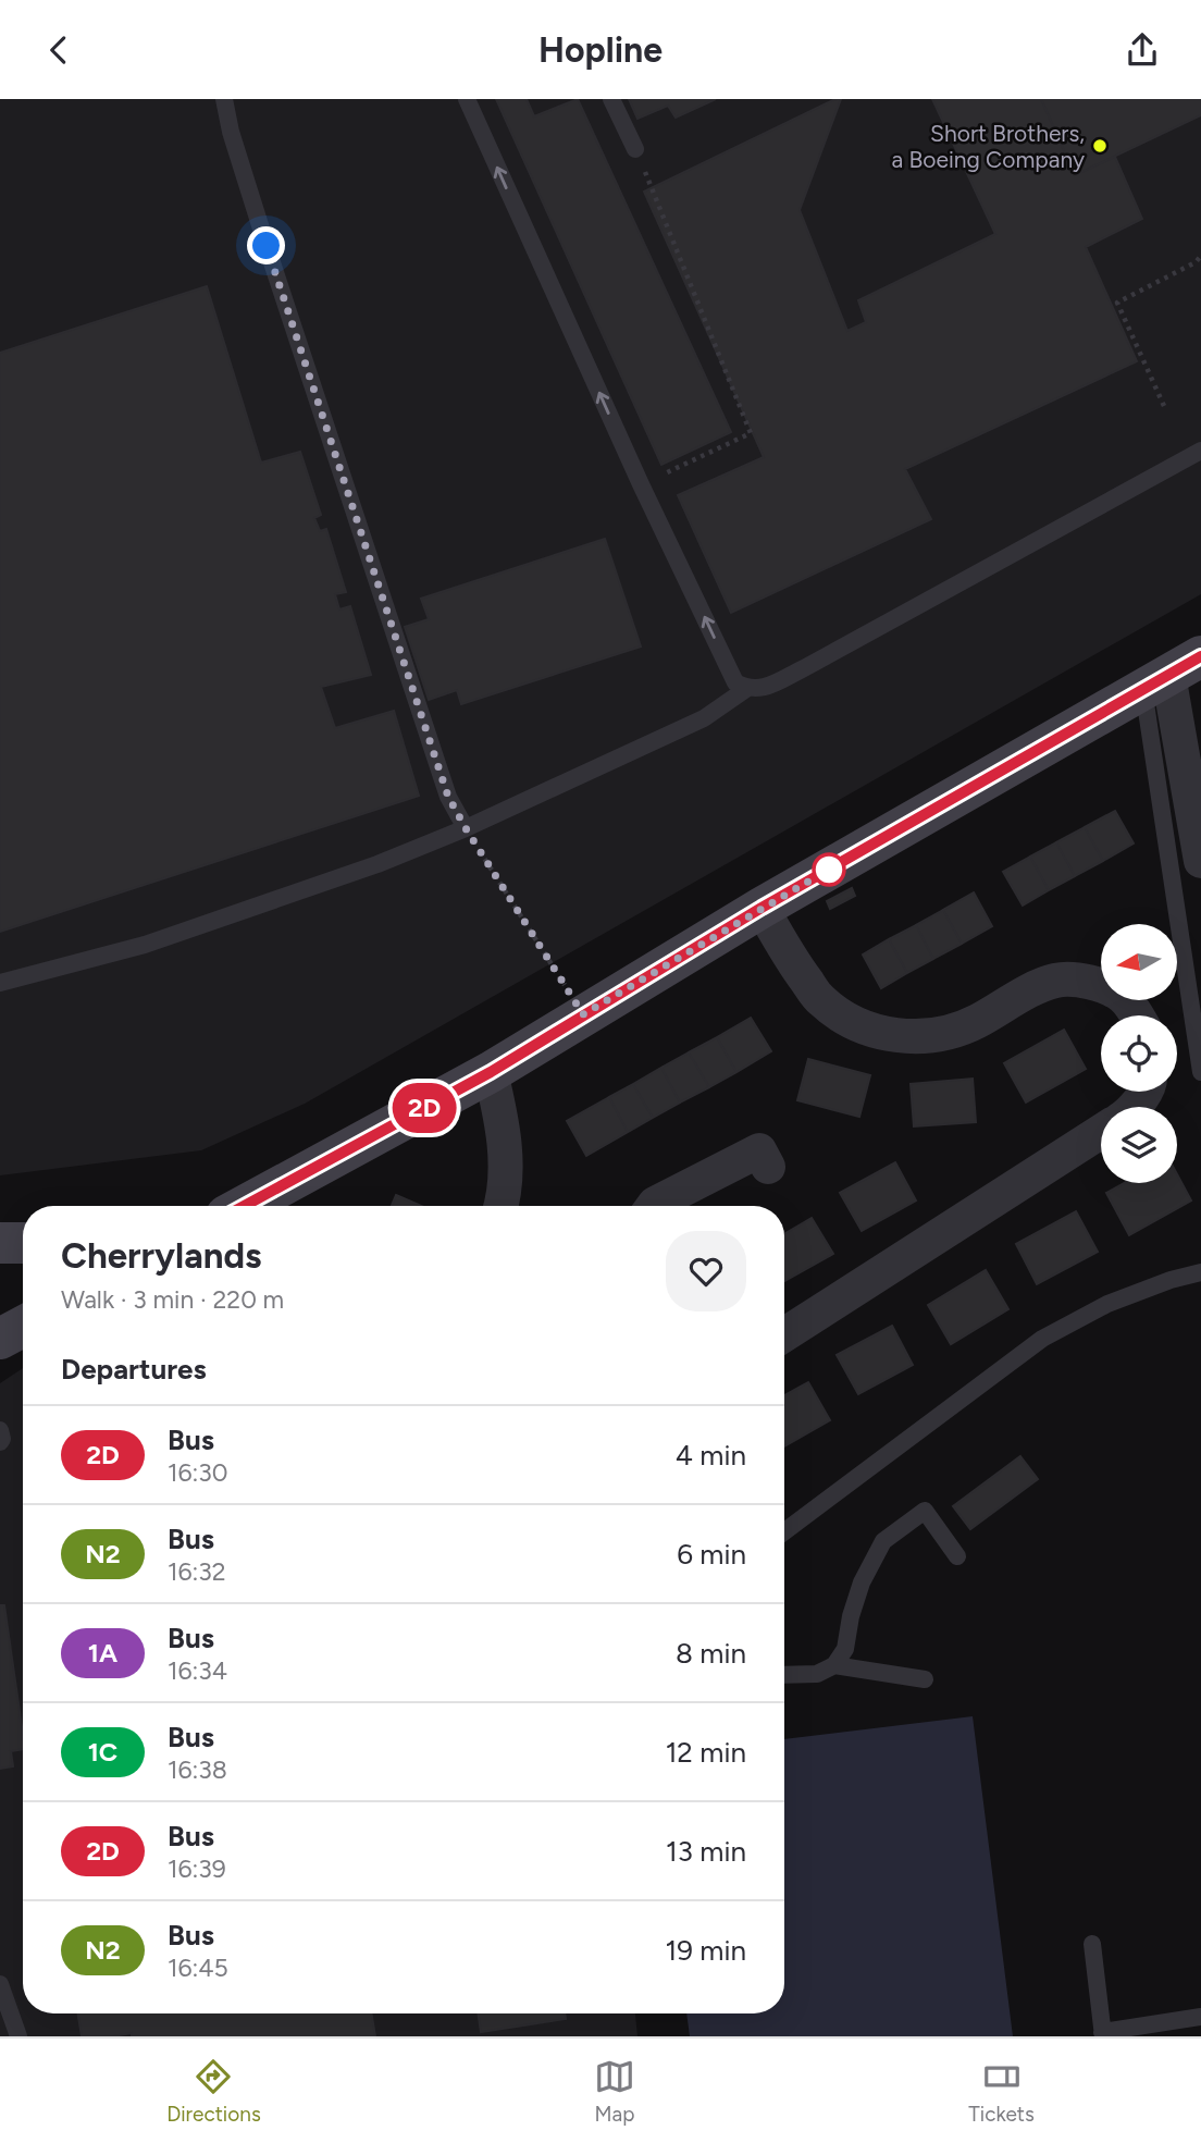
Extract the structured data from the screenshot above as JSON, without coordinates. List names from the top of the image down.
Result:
{
  "places": ["Short Brothers, a Boeing Company"],
  "lines": ["bus line 2D"],
  "north": "left",
  "page": {
    "header": "Hopline",
    "on_map": "2D",
    "heading": [
      ["Cherrylands", "Walk · 3 min · 220 m"],
      "Departures"
    ],
    "list": [
      {
        "mark": "2D",
        "name": "Bus",
        "note": "16:30",
        "value": "4 min"
      },
      {
        "mark": "N2",
        "name": "Bus",
        "note": "16:32",
        "value": "6 min"
      },
      {
        "mark": "1A",
        "name": "Bus",
        "note": "16:34",
        "value": "8 min"
      },
      {
        "mark": "1C",
        "name": "Bus",
        "note": "16:38",
        "value": "12 min"
      },
      {
        "mark": "2D",
        "name": "Bus",
        "note": "16:39",
        "value": "13 min"
      },
      {
        "mark": "N2",
        "name": "Bus",
        "note": "16:45",
        "value": "19 min"
      }
    ],
    "tabs": ["Directions", "Map", "Tickets"]
  }
}
